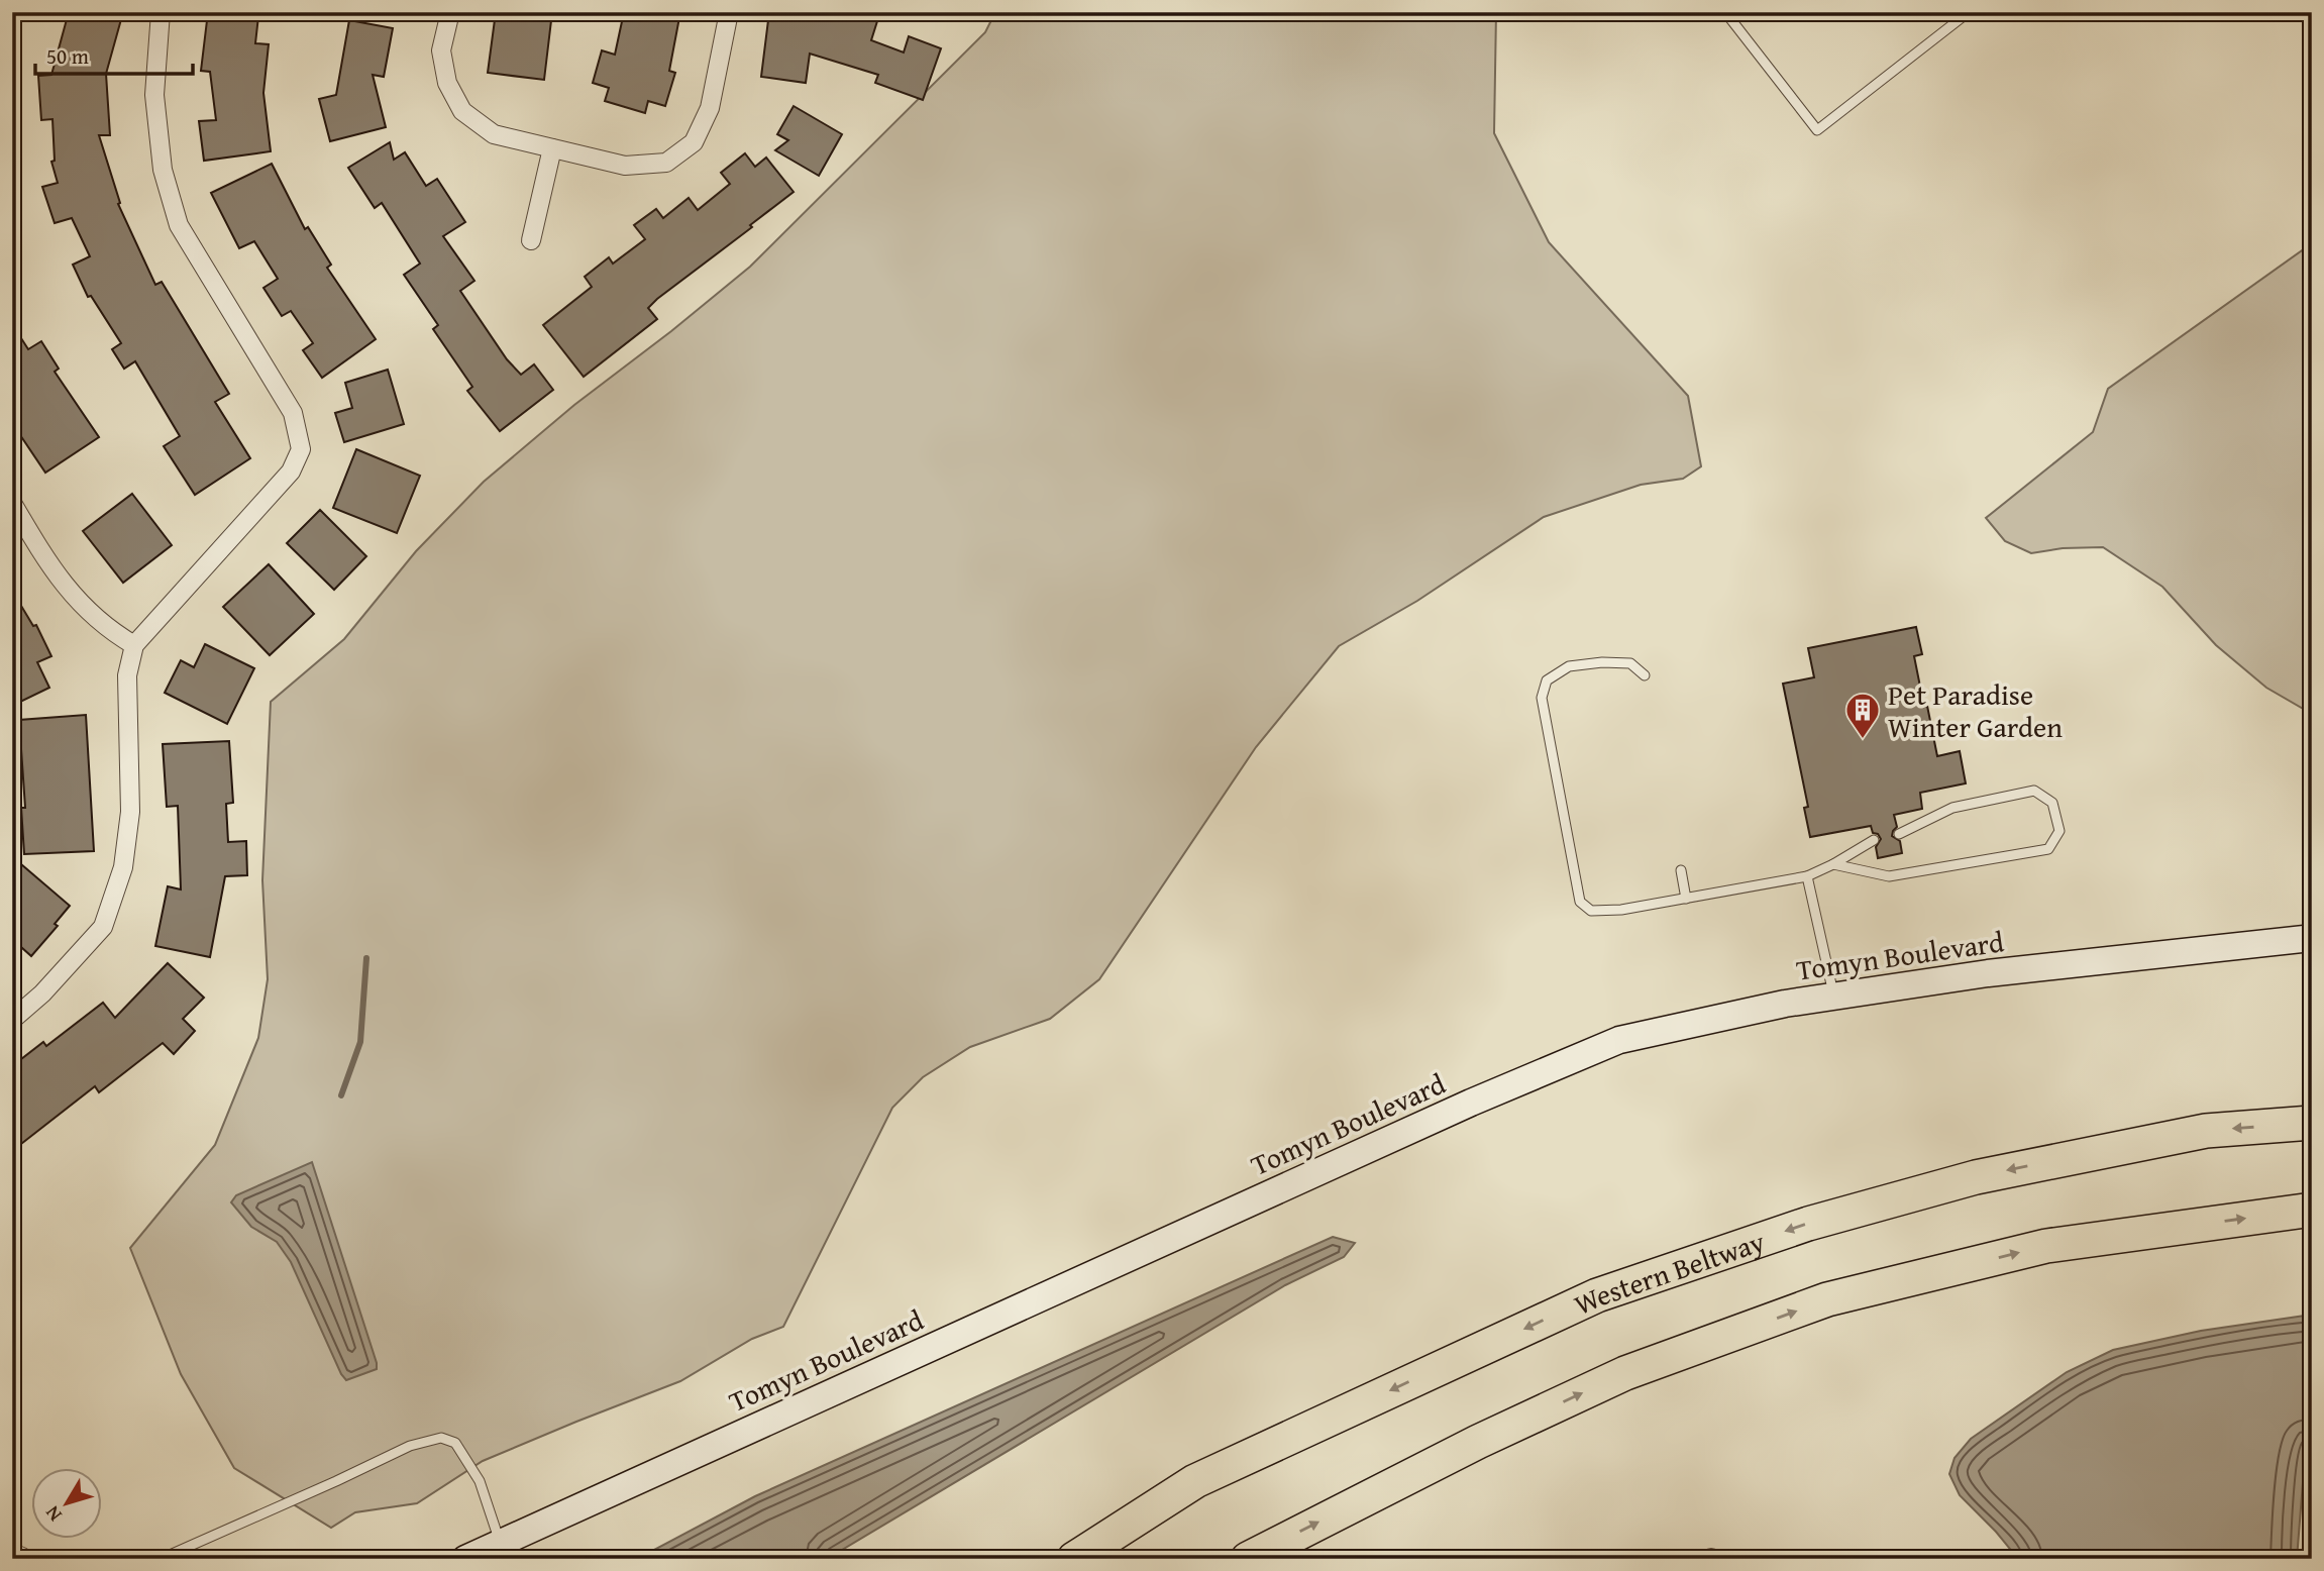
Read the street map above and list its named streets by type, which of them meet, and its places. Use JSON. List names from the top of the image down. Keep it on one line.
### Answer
{"streets":{"highway":["Western Beltway"],"street":["Tomyn Boulevard"]},"places":{"building":["Pet Paradise Winter Garden"]},"scale_bar":"50 m","north":"bottom left"}
